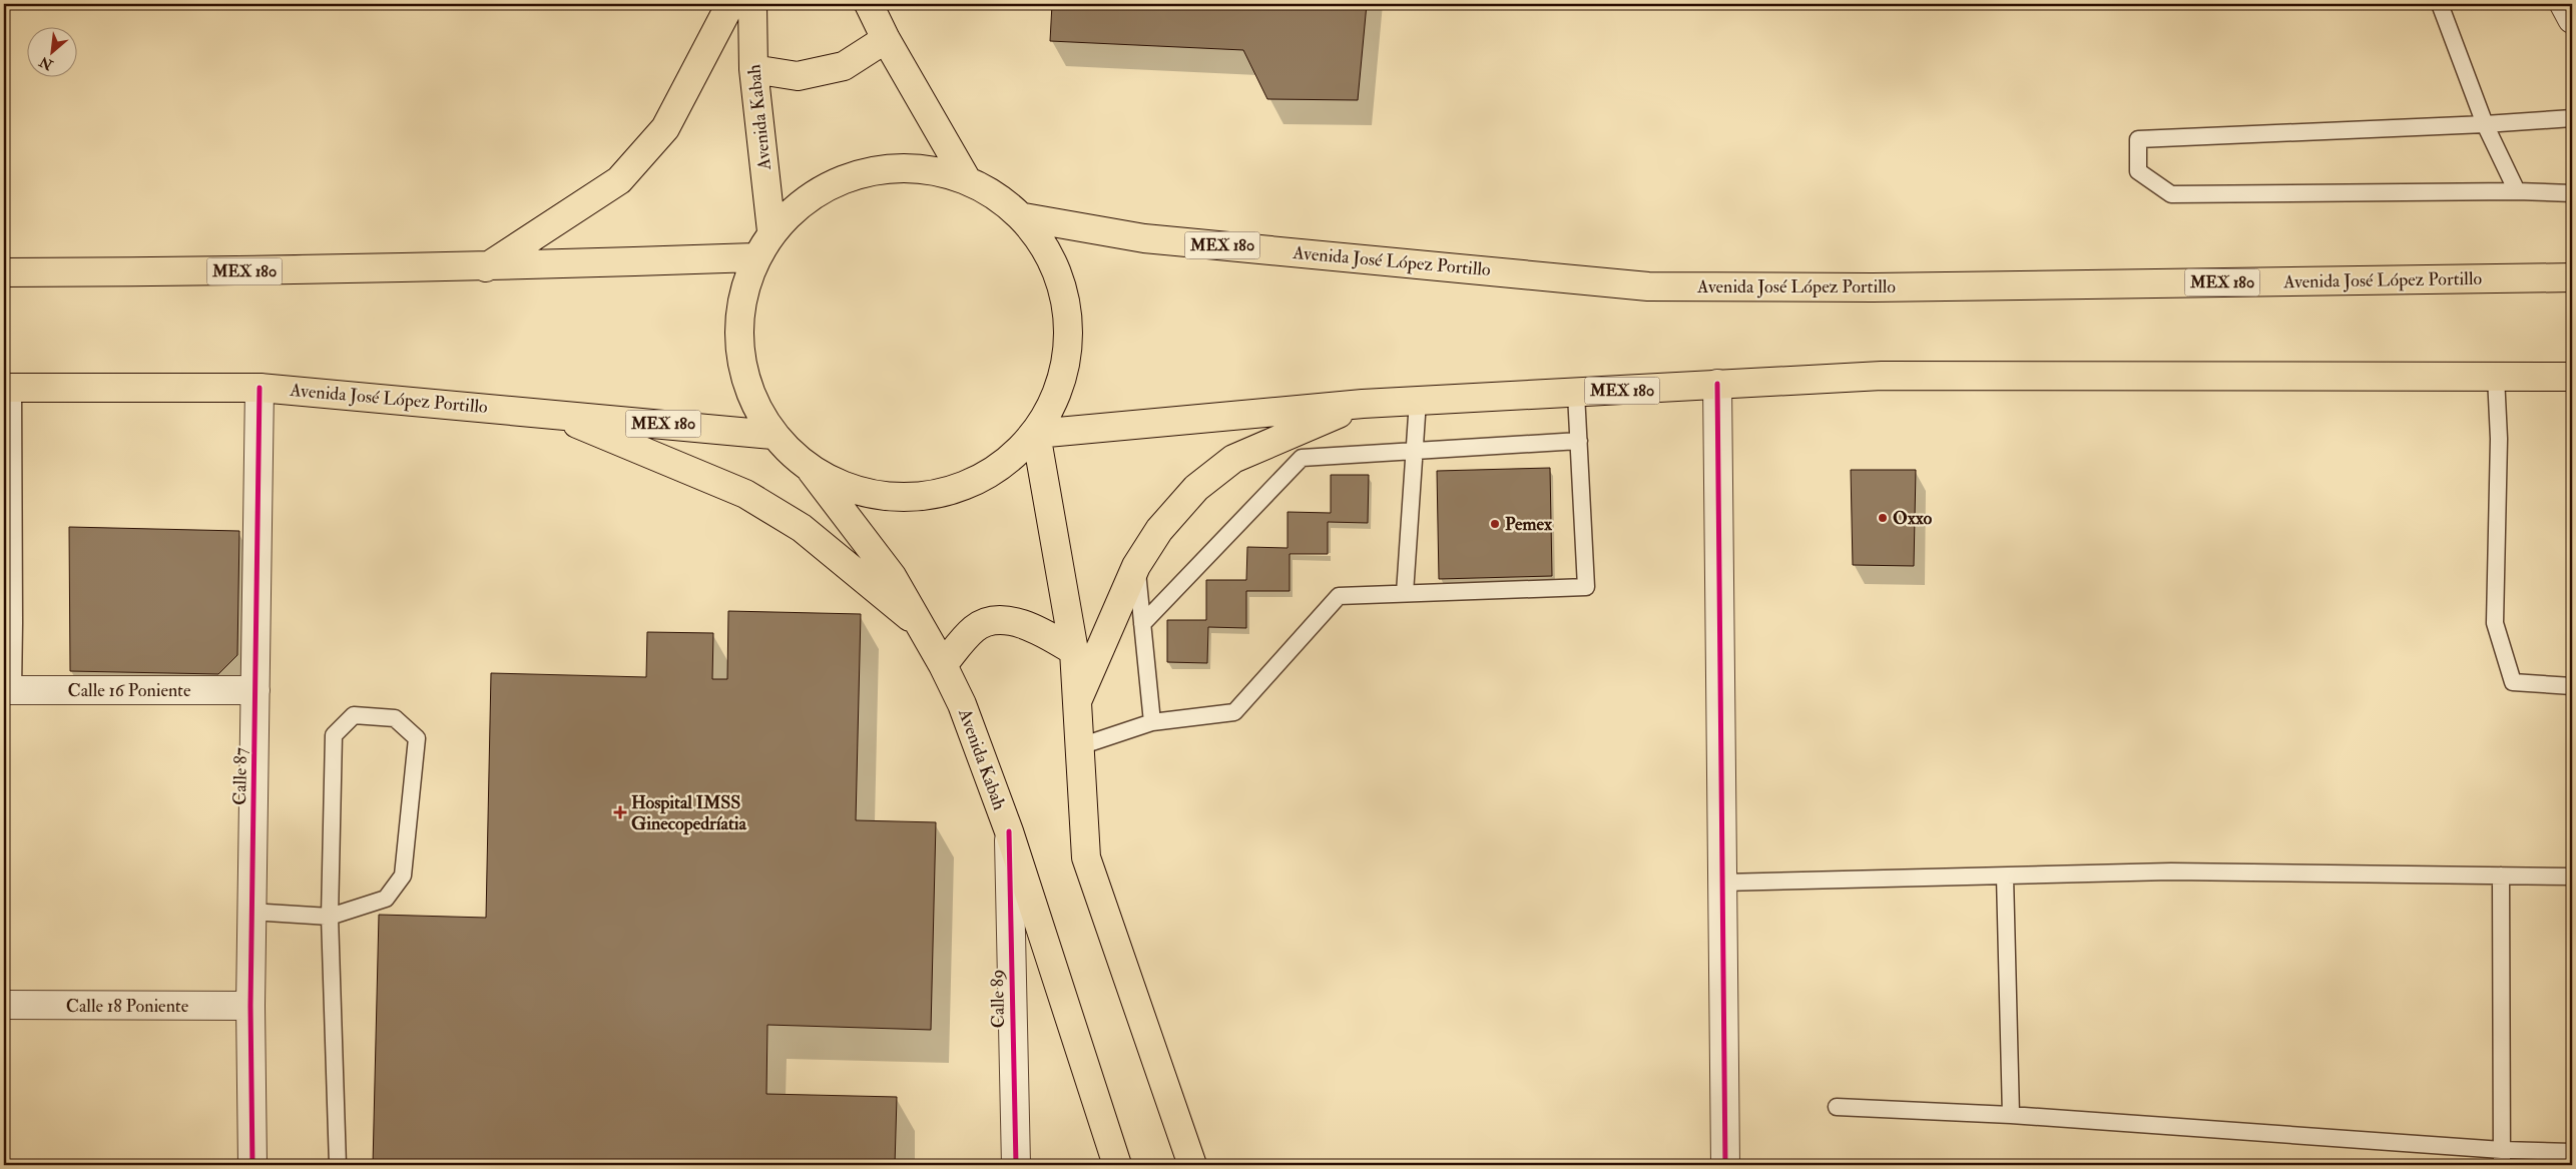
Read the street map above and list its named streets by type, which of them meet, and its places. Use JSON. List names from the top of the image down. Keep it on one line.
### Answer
{"streets":{"main road":["Avenida Kabah","MEX 180","Avenida José López Portillo"],"street":["Calle 16 Poniente","Calle 87","Calle 89","Calle 18 Poniente"]},"crossings":[["Avenida Kabah","Calle 89"],["Avenida José López Portillo","Calle 87"],["Calle 16 Poniente","Calle 87"],["Calle 87","Calle 18 Poniente"]],"places":{"other":["Oxxo","Pemex"],"health":["Hospital IMSS Ginecopedríatia"]},"north":"bottom left"}
